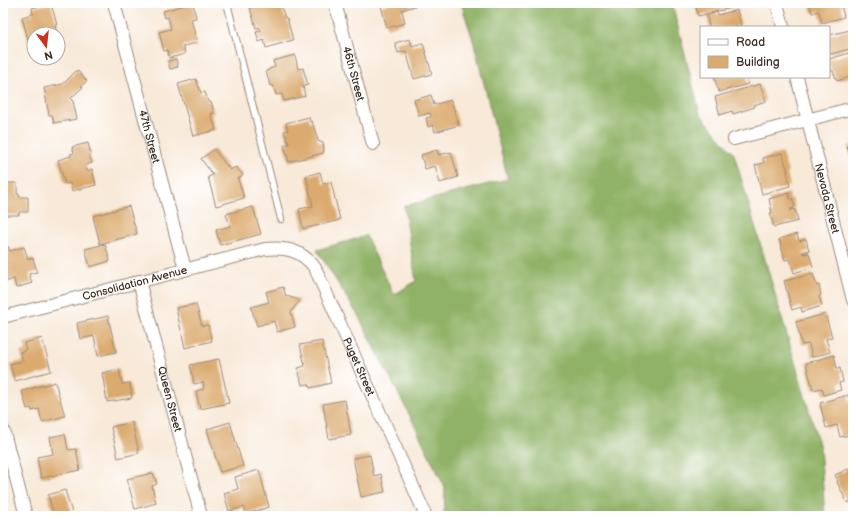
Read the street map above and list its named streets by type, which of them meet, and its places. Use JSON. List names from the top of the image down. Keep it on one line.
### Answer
{"streets":{"street":["46th Street","47th Street","Nevada Street","Consolidation Avenue","Puget Street","Queen Street"]},"crossings":[["47th Street","Consolidation Avenue"],["Consolidation Avenue","Puget Street"],["Consolidation Avenue","Queen Street"]],"legend":["Road","Building"],"north":"bottom"}
